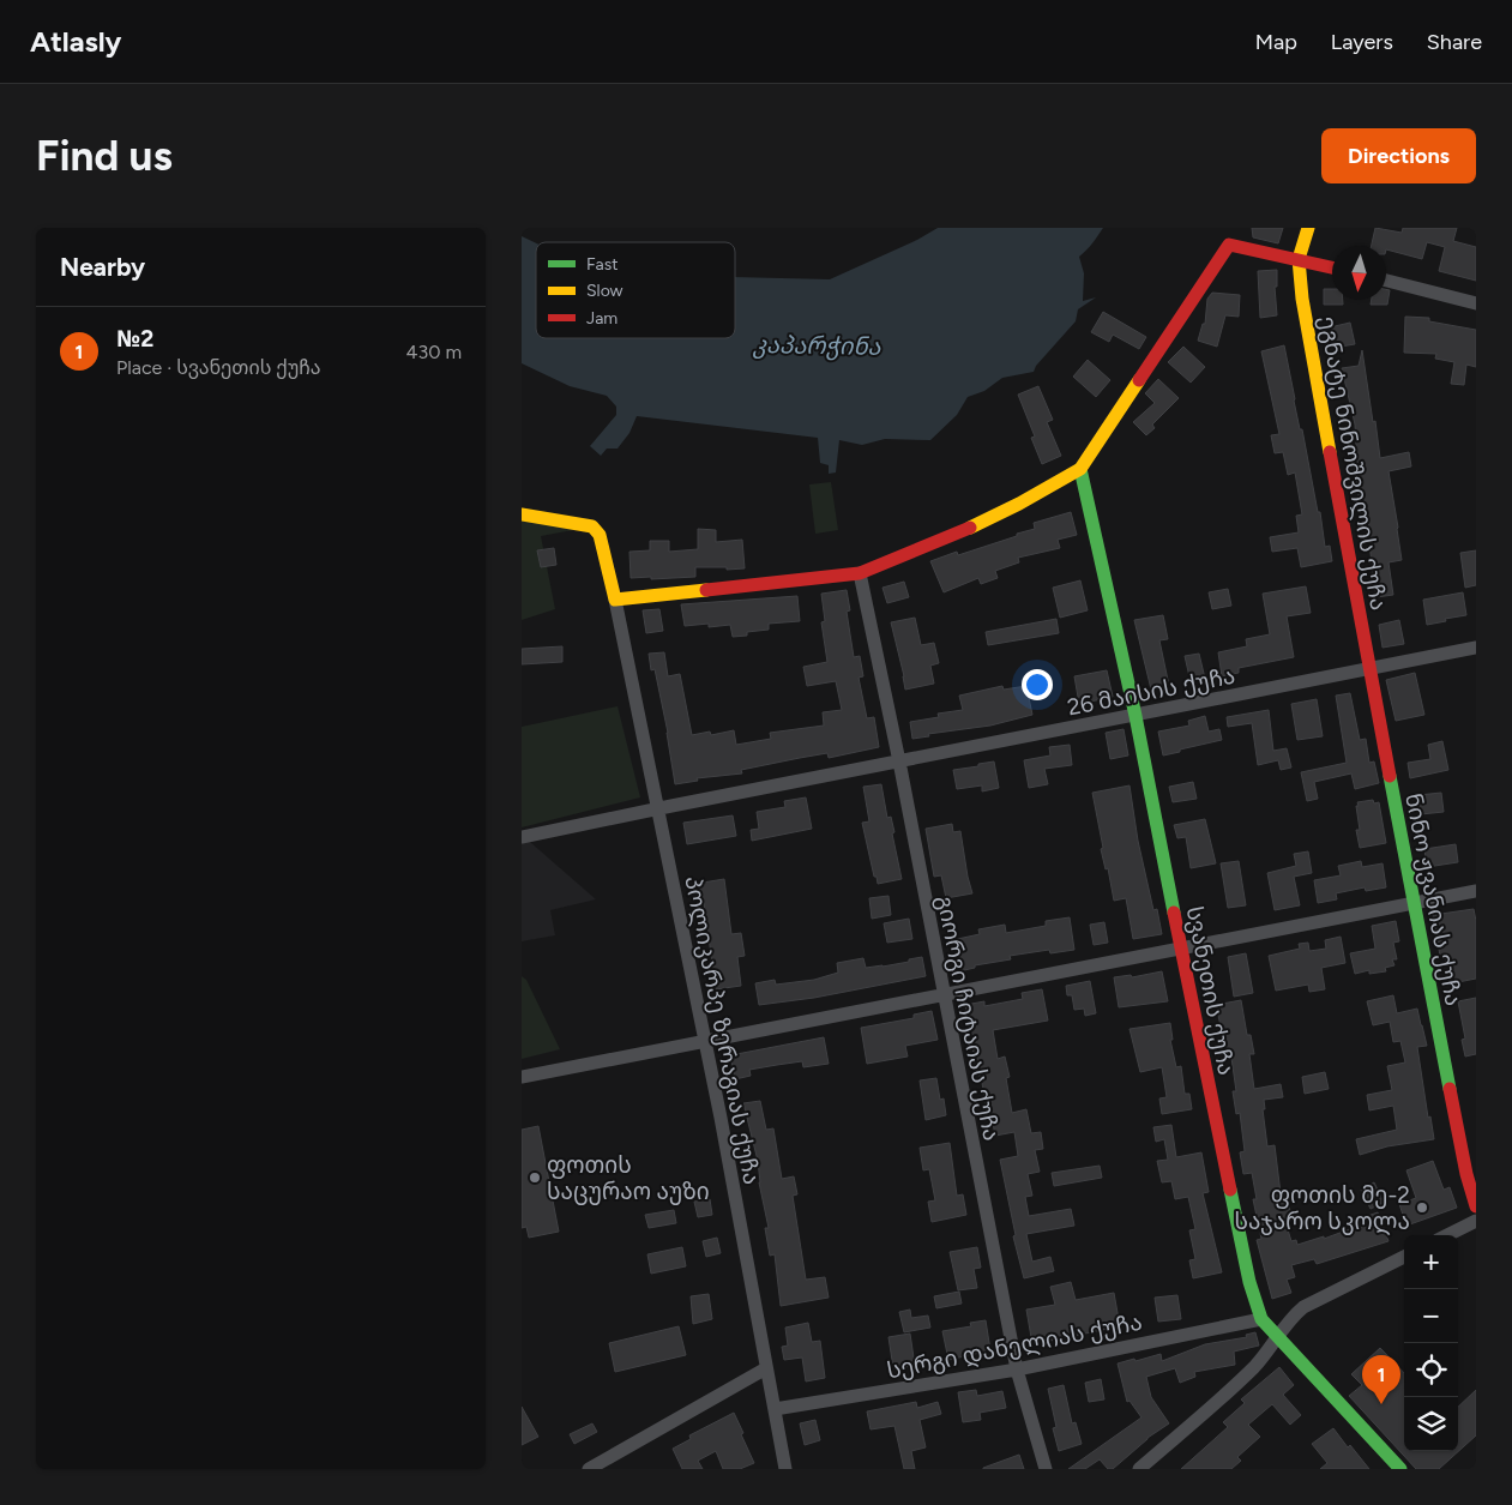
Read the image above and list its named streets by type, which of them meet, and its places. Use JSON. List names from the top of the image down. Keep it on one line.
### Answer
{"streets":{"street":["ეგნატე ნინოშვილის ქუჩა","26 მაისის ქუჩა","ნინო ჟვანიას ქუჩა","სვანეთის ქუჩა","გიორგი ჩიტაიას ქუჩა","პოლიკარპე ზერაგიას ქუჩა","სერგი დანელიას ქუჩა"]},"crossings":[["ეგნატე ნინოშვილის ქუჩა","26 მაისის ქუჩა"],["ეგნატე ნინოშვილის ქუჩა","ნინო ჟვანიას ქუჩა"],["26 მაისის ქუჩა","ნინო ჟვანიას ქუჩა"],["26 მაისის ქუჩა","სვანეთის ქუჩა"],["26 მაისის ქუჩა","გიორგი ჩიტაიას ქუჩა"],["26 მაისის ქუჩა","პოლიკარპე ზერაგიას ქუჩა"],["სვანეთის ქუჩა","სერგი დანელიას ქუჩა"],["გიორგი ჩიტაიას ქუჩა","სერგი დანელიას ქუჩა"],["პოლიკარპე ზერაგიას ქუჩა","სერგი დანელიას ქუჩა"]],"water":["კაპარჭინა"],"places":["ფოთის საცურაო აუზი","ფოთის მე-2 საჯარო სკოლა"],"legend":["Fast","Slow","Jam"],"north":"bottom","page":{"header":"Atlasly","nav":["Map","Layers","Share"],"buttons":"Directions","title":"Find us","heading":"Nearby","list":[{"mark":"1","name":"№2","note":"Place · სვანეთის ქუჩა","value":"430 m"}],"map_buttons":["+","−"],"pins":"1"}}
